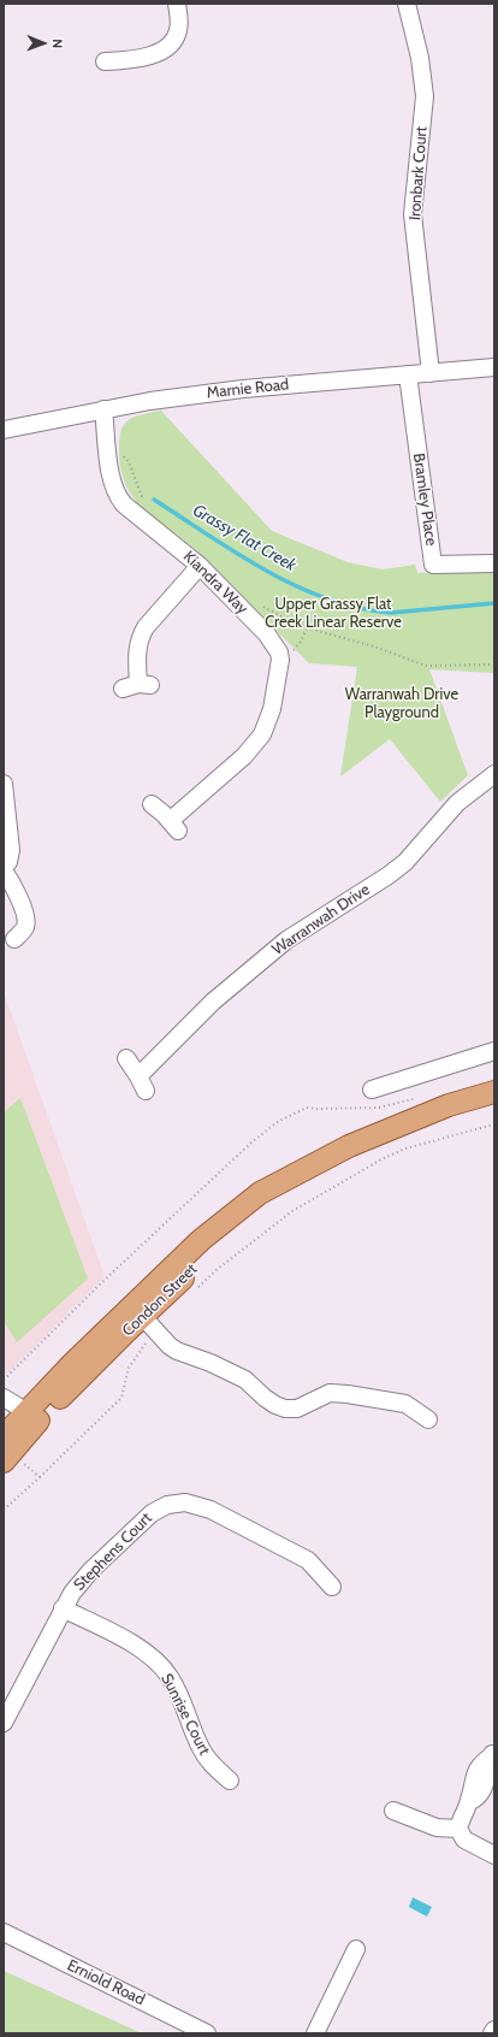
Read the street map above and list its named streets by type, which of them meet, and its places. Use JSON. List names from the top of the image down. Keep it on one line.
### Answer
{"streets":{"main road":["Condon Street"],"street":["Ironbark Court","Marnie Road","Bramley Place","Kiandra Way","Warranwah Drive","Stephens Court","Sunrise Court","Erniold Road"]},"crossings":[["Ironbark Court","Marnie Road"],["Marnie Road","Bramley Place"],["Marnie Road","Kiandra Way"],["Stephens Court","Sunrise Court"]],"water":["Grassy Flat Creek"],"parks":["Upper Grassy Flat Creek Linear Reserve","Warranwah Drive Playground"],"north":"right"}
